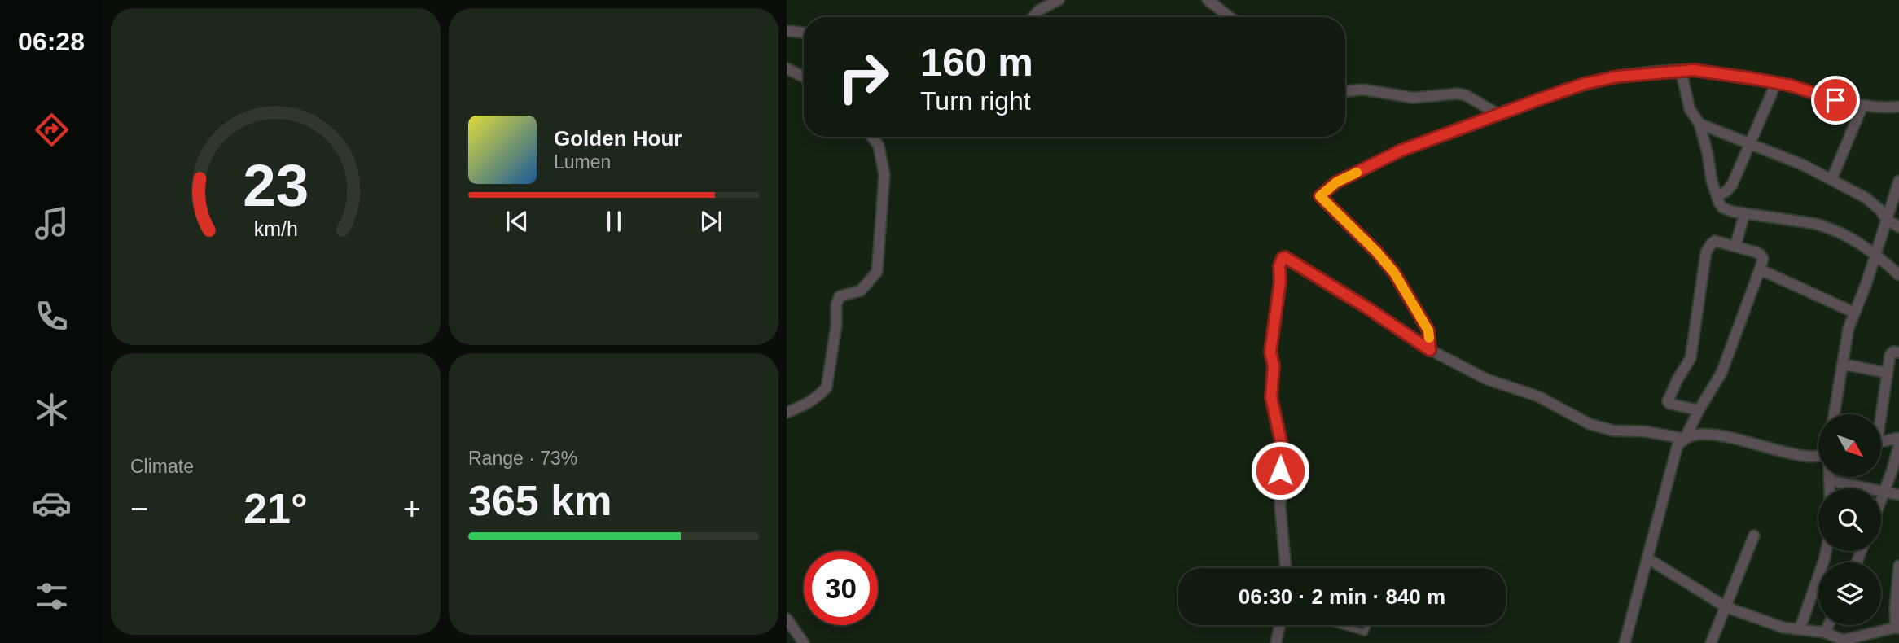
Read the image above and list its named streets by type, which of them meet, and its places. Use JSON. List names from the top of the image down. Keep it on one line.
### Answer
{"north":"bottom right","page":{"tabs":"06:28","turn":["160 m","Turn right"],"song":["Golden Hour","Lumen"],"tile":["Climate",["Range · 73%","365 km"]],"heat":["−","21°","+"],"limit":"30","trip":"06:30 · 2 min · 840 m","gauge":["23","km/h"]}}
